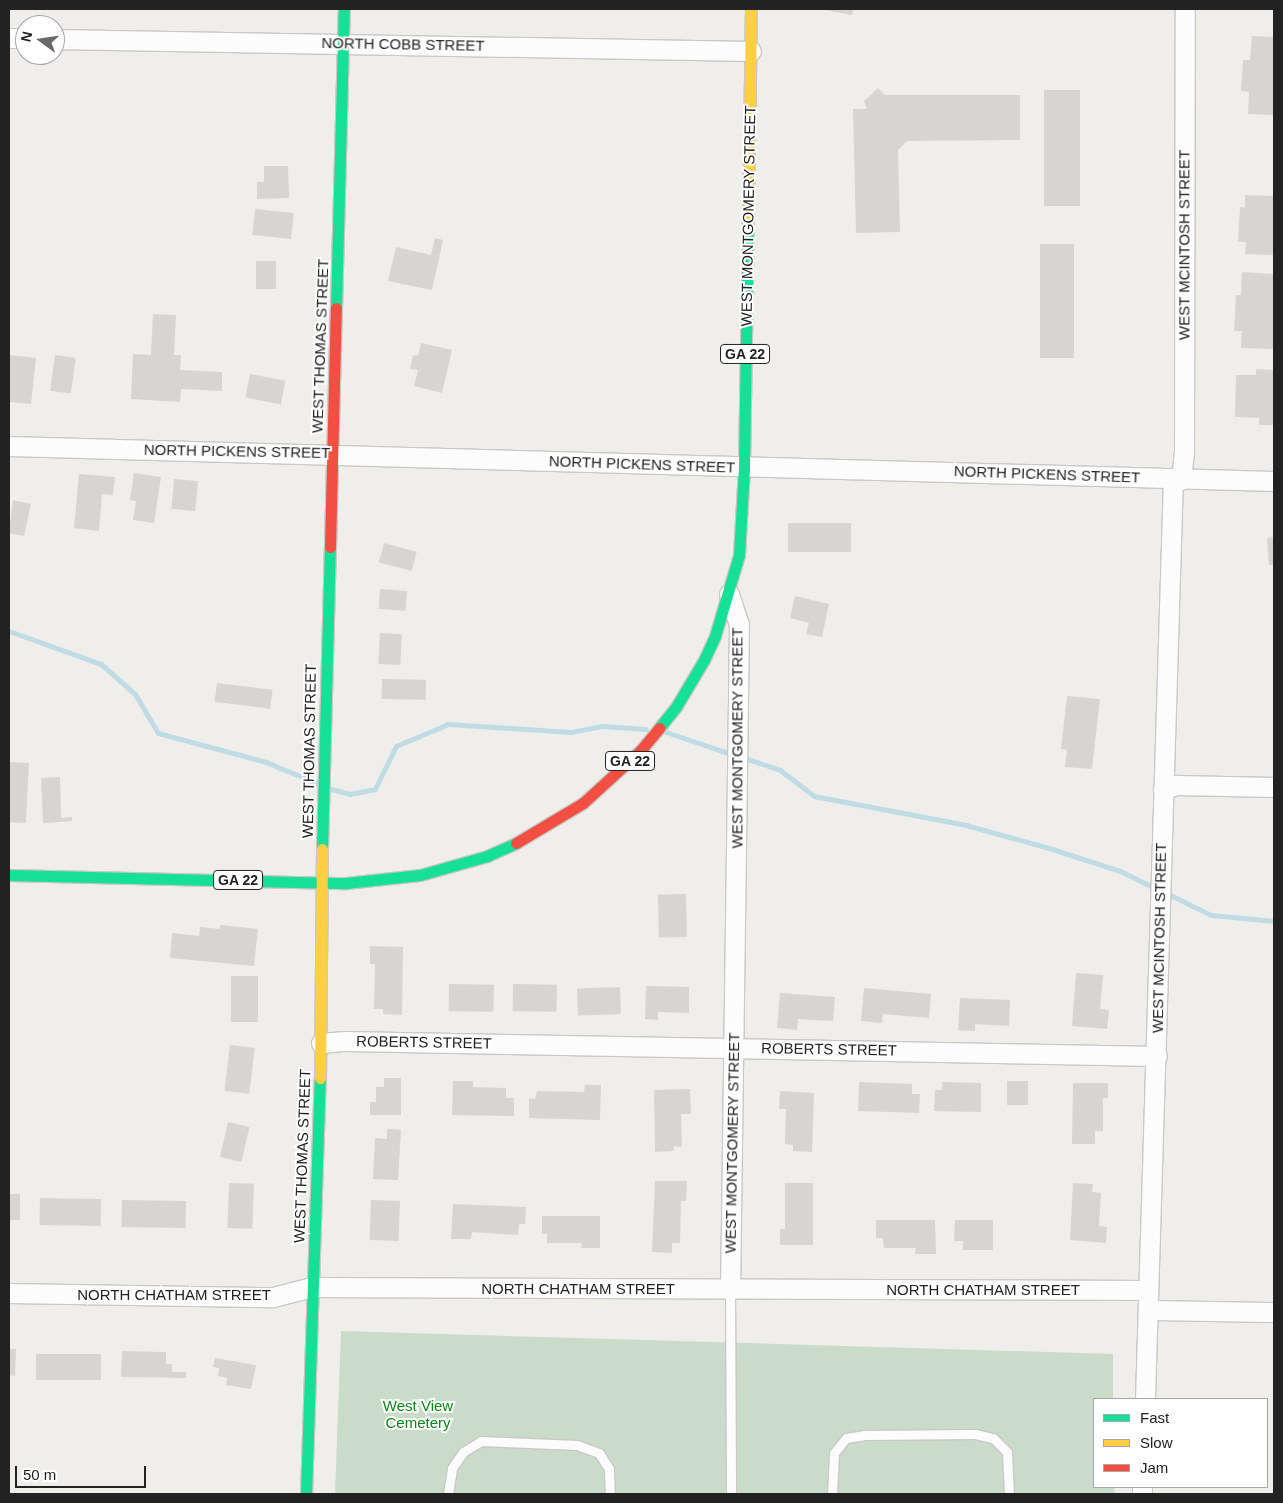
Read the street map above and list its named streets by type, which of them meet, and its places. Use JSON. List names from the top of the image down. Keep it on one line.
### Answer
{"streets":{"street":["NORTH COBB STREET","WEST MONTGOMERY STREET","WEST MCINTOSH STREET","WEST THOMAS STREET","GA 22","NORTH PICKENS STREET","ROBERTS STREET","NORTH CHATHAM STREET"]},"crossings":[["NORTH COBB STREET","WEST MONTGOMERY STREET"],["NORTH COBB STREET","WEST THOMAS STREET"],["WEST MONTGOMERY STREET","GA 22"],["WEST MONTGOMERY STREET","NORTH PICKENS STREET"],["WEST MONTGOMERY STREET","ROBERTS STREET"],["WEST MONTGOMERY STREET","NORTH CHATHAM STREET"],["WEST MCINTOSH STREET","NORTH PICKENS STREET"],["WEST MCINTOSH STREET","ROBERTS STREET"],["WEST MCINTOSH STREET","NORTH CHATHAM STREET"],["WEST THOMAS STREET","GA 22"],["WEST THOMAS STREET","NORTH PICKENS STREET"],["WEST THOMAS STREET","ROBERTS STREET"],["WEST THOMAS STREET","NORTH CHATHAM STREET"]],"parks":["West View Cemetery"],"legend":["Fast","Slow","Jam"],"scale_bar":"50 m","north":"left"}
